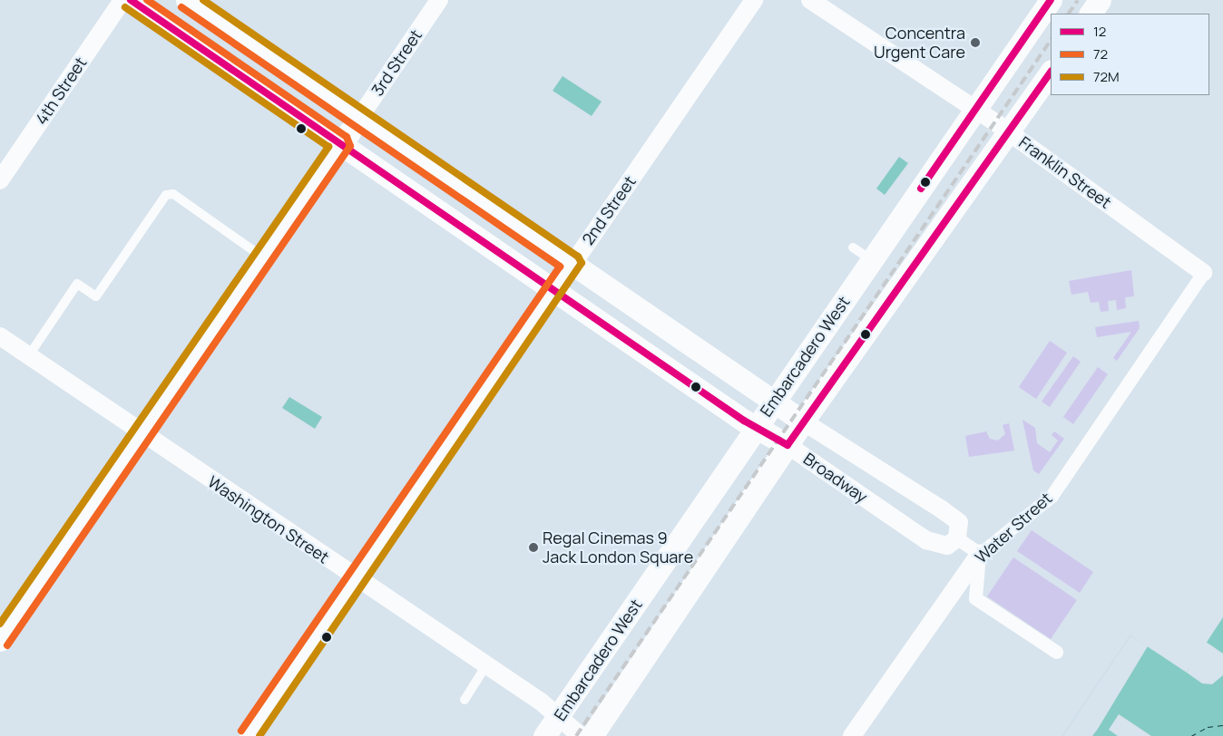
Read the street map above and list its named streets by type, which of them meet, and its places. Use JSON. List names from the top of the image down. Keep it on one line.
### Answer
{"streets":{"street":["3rd Street","4th Street","Franklin Street","2nd Street","Embarcadero West","Broadway","Washington Street","Water Street"]},"crossings":[["3rd Street","Broadway"],["3rd Street","Washington Street"],["Franklin Street","Embarcadero West"],["Franklin Street","Water Street"],["2nd Street","Broadway"],["2nd Street","Washington Street"],["Embarcadero West","Broadway"],["Embarcadero West","Washington Street"]],"places":["Concentra Urgent Care","Regal Cinemas 9 Jack London Square"],"lines":["transit line 12","transit line 72","transit line 72M"],"legend":["12","72","72M"]}
